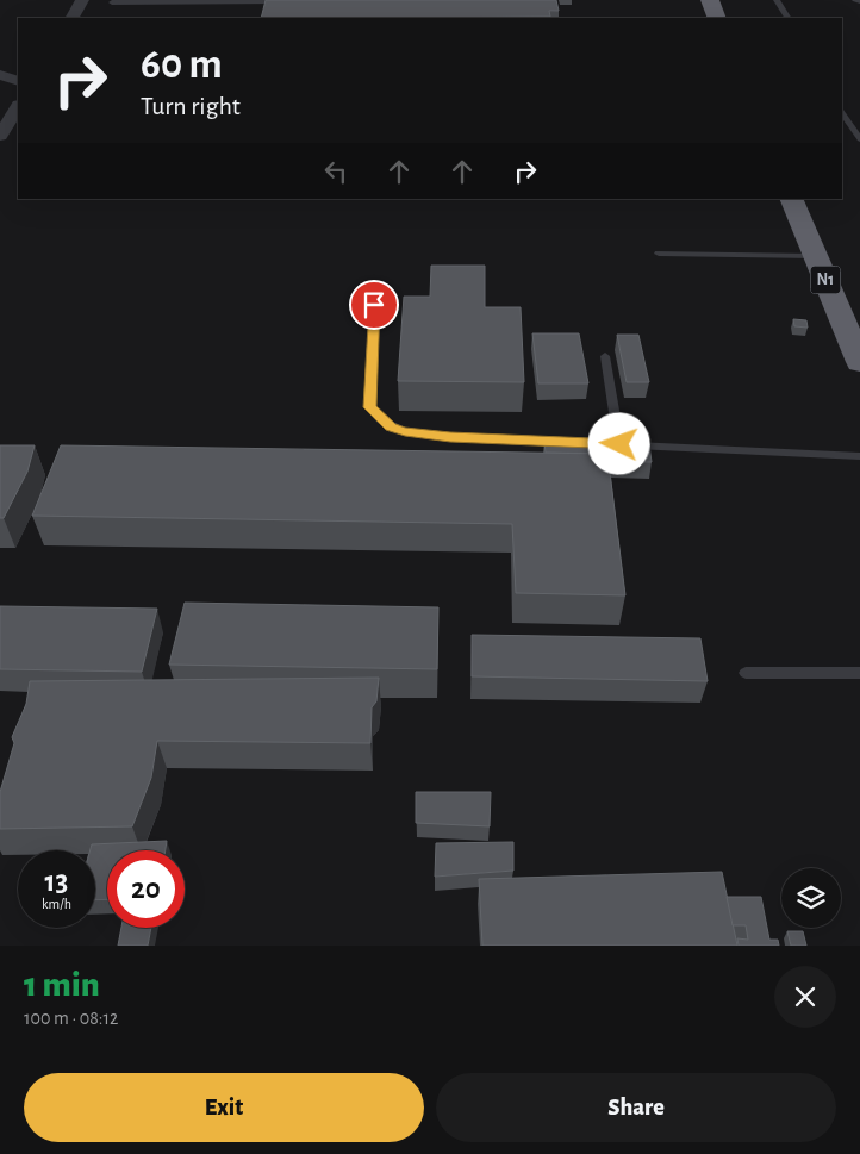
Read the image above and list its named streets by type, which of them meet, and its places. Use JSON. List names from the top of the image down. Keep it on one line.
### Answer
{"streets":{"highway":["N1"]},"page":{"turn":["60 m","Turn right"],"speed":"13 km/h","limit":"20","heading":["1 min","100 m · 08:12"],"buttons":["Exit","Share"]}}
